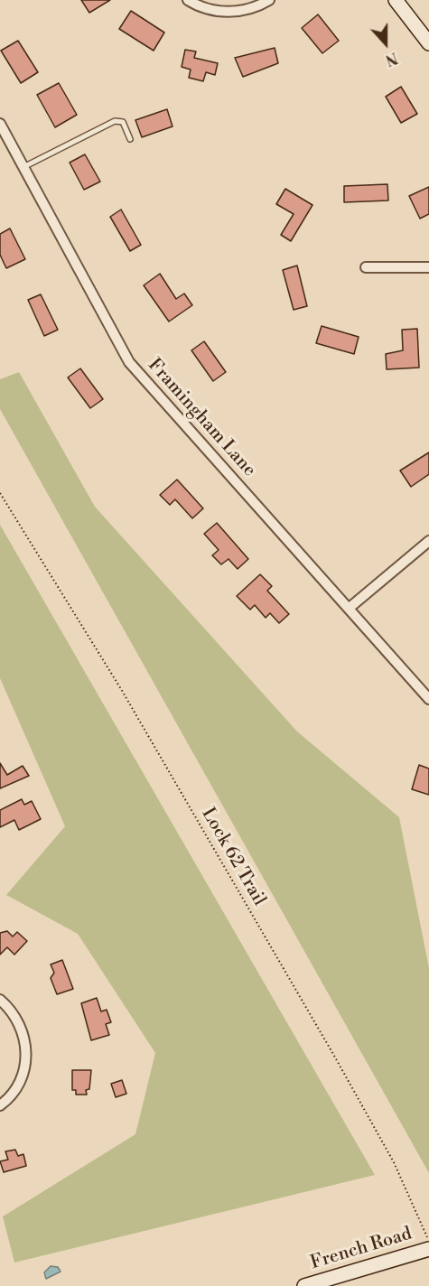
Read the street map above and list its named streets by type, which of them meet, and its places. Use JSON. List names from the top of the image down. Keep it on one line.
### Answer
{"streets":{"street":["Framingham Lane","French Road"],"path":["Lock 62 Trail"]},"north":"bottom"}
